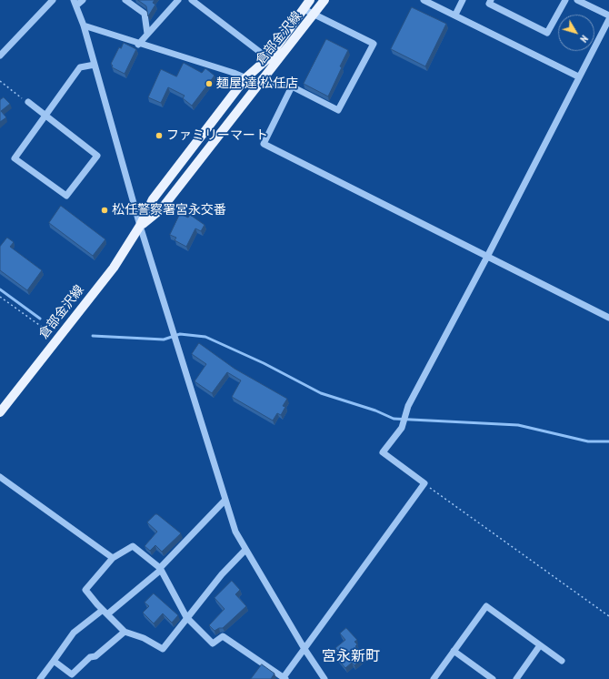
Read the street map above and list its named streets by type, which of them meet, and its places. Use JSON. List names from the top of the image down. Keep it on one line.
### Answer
{"streets":{"main road":["倉部金沢線"]},"districts":["宮永新町"],"places":["麺屋 達 松任店","ファミリーマート","松任警察署宮永交番"],"north":"bottom right"}
